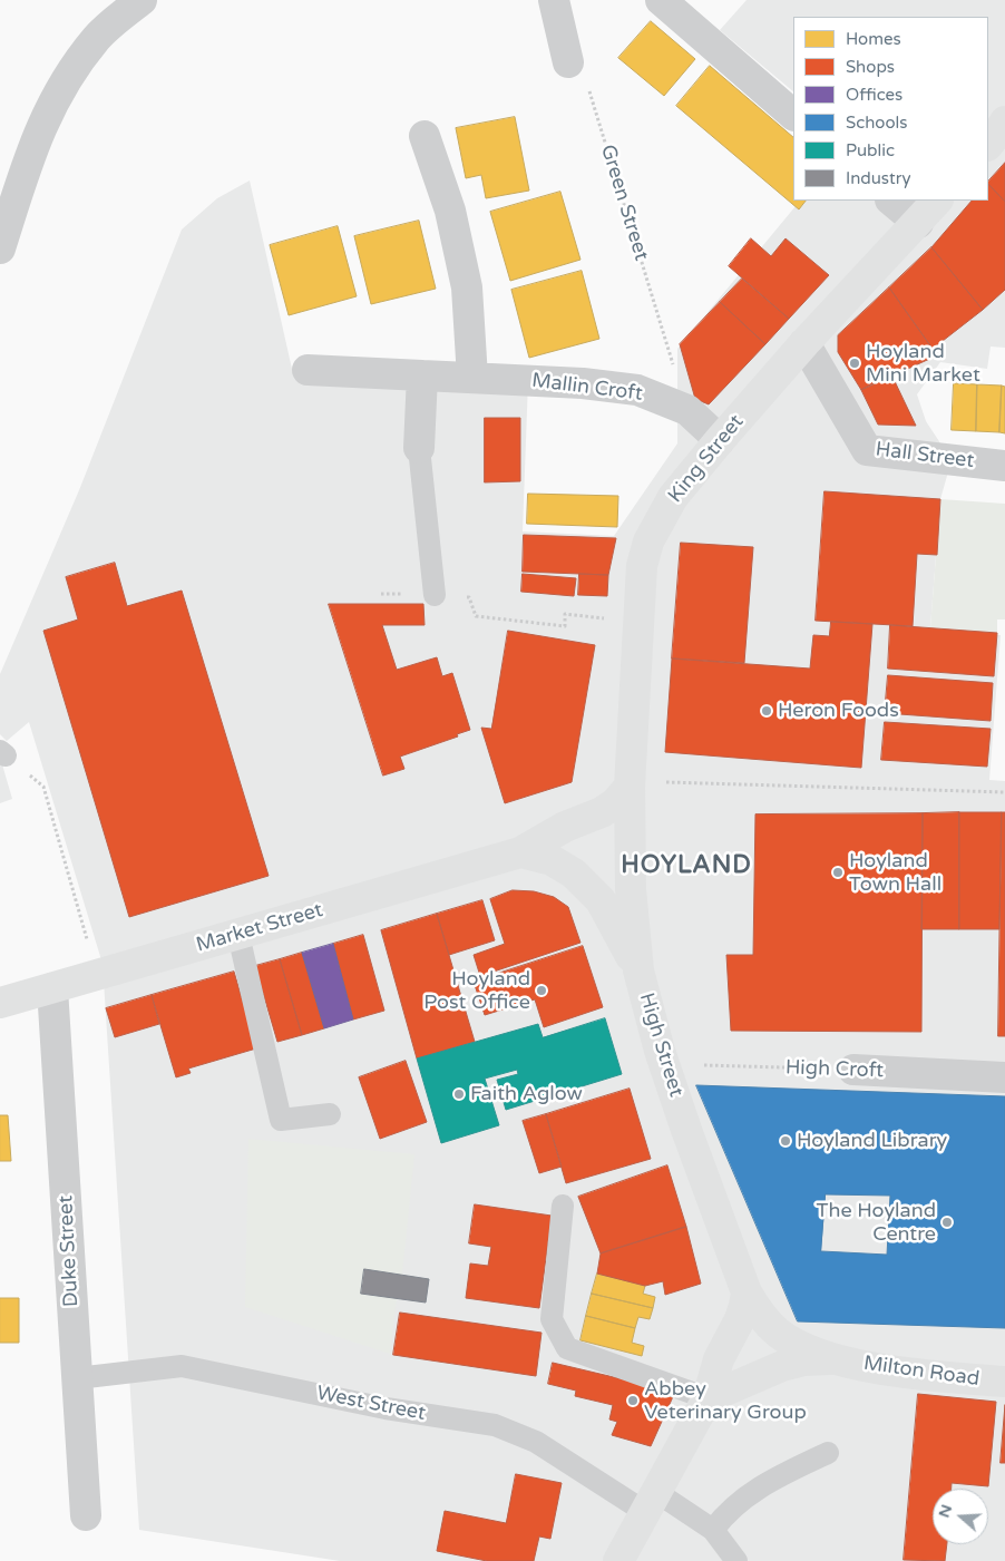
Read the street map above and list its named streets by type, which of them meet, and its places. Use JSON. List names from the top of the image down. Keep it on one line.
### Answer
{"streets":{"main road":["King Street","Market Street","High Street","Milton Road"],"street":["Mallin Croft","Hall Street","High Croft","Duke Street"],"lane":["West Street"],"path":["Green Street"]},"crossings":[["Green Street","Mallin Croft"],["Mallin Croft","King Street"],["Hall Street","King Street"],["King Street","Market Street"],["King Street","High Street"],["Market Street","High Street"],["Market Street","Duke Street"],["High Street","High Croft"],["High Street","Milton Road"],["Duke Street","West Street"]],"districts":["HOYLAND"],"places":["Hoyland Mini Market","Heron Foods","Hoyland Town Hall","Hoyland Post Office","Faith Aglow","Hoyland Library","The Hoyland Centre","Abbey Veterinary Group"],"legend":["Homes","Shops","Offices","Schools","Public","Industry"],"north":"left"}
